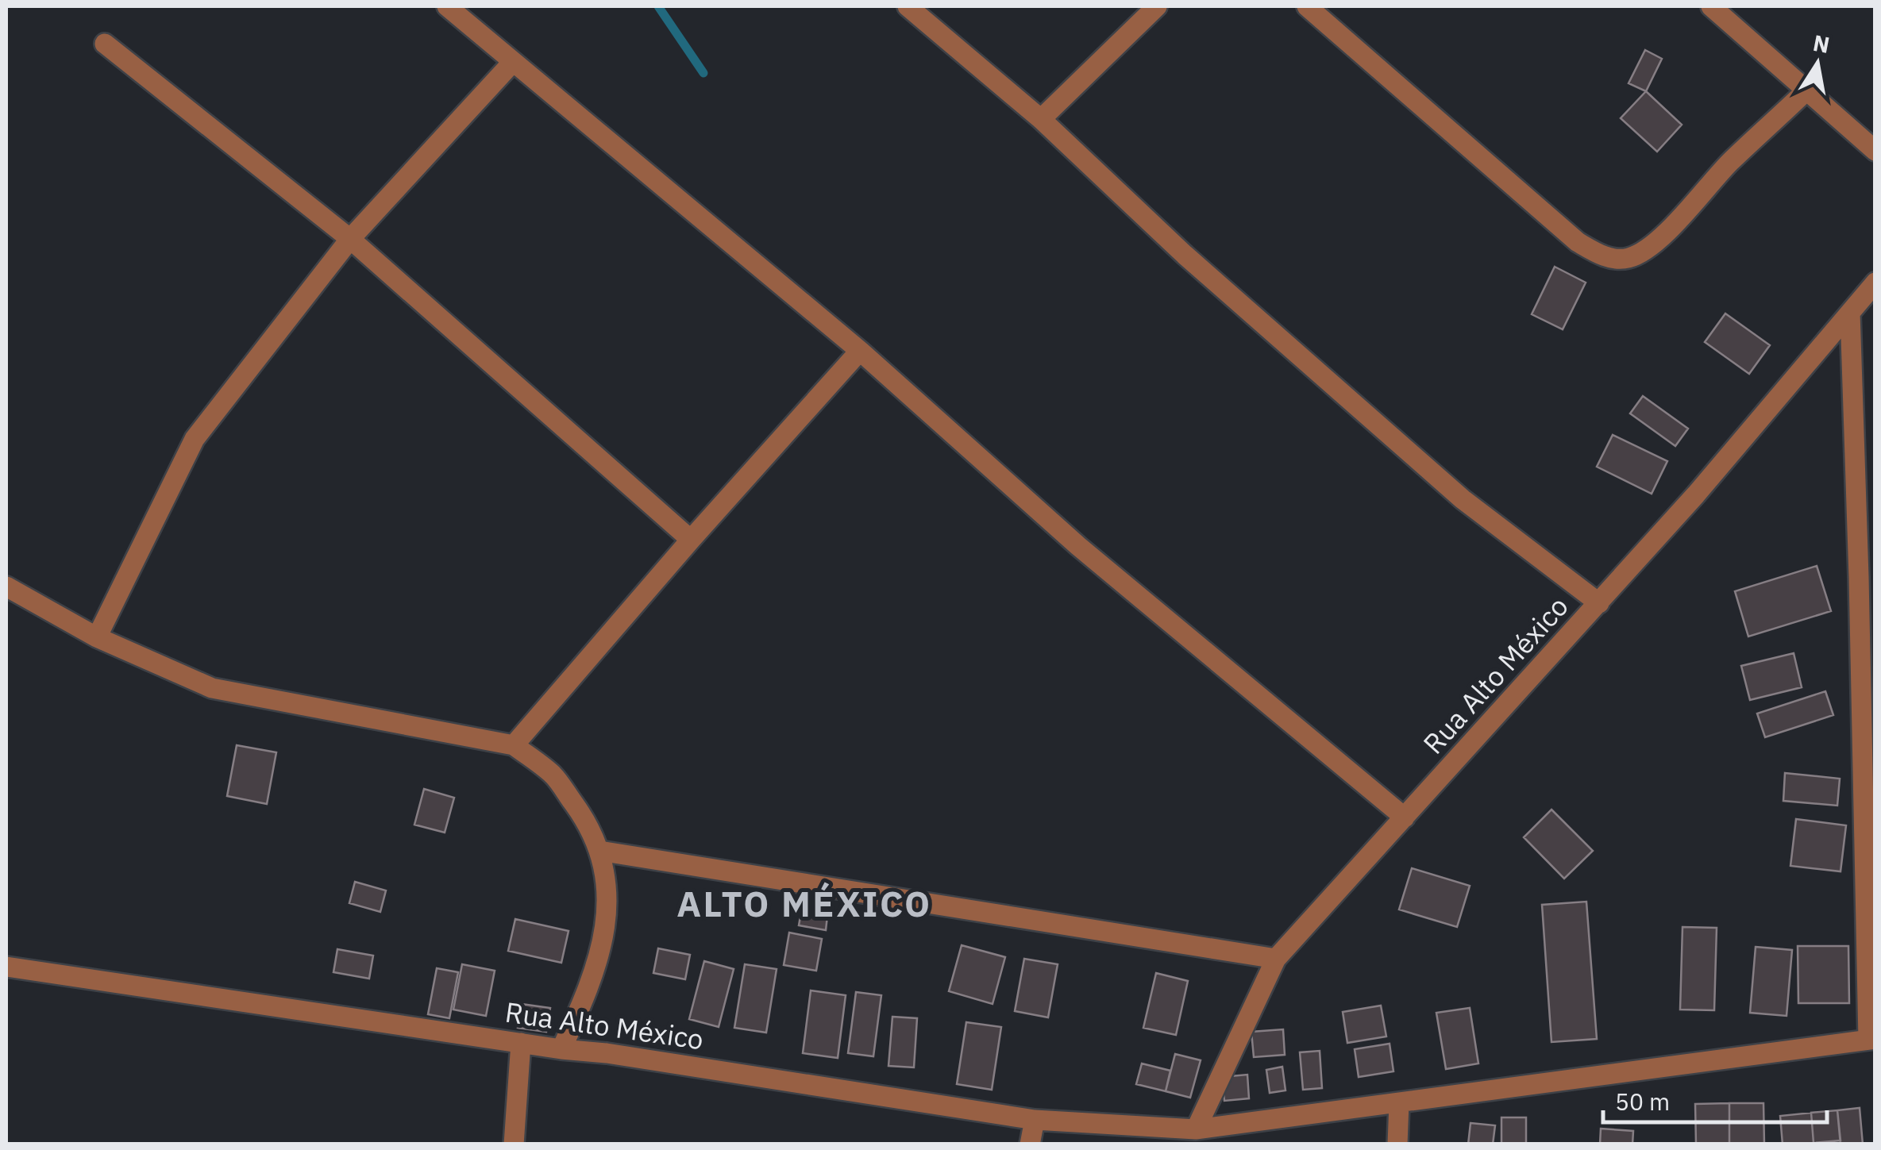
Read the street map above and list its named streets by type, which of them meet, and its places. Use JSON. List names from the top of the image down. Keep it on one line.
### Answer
{"streets":{"street":["Rua Alto México"]},"districts":["ALTO MÉXICO"],"scale_bar":"50 m","north":"top"}
